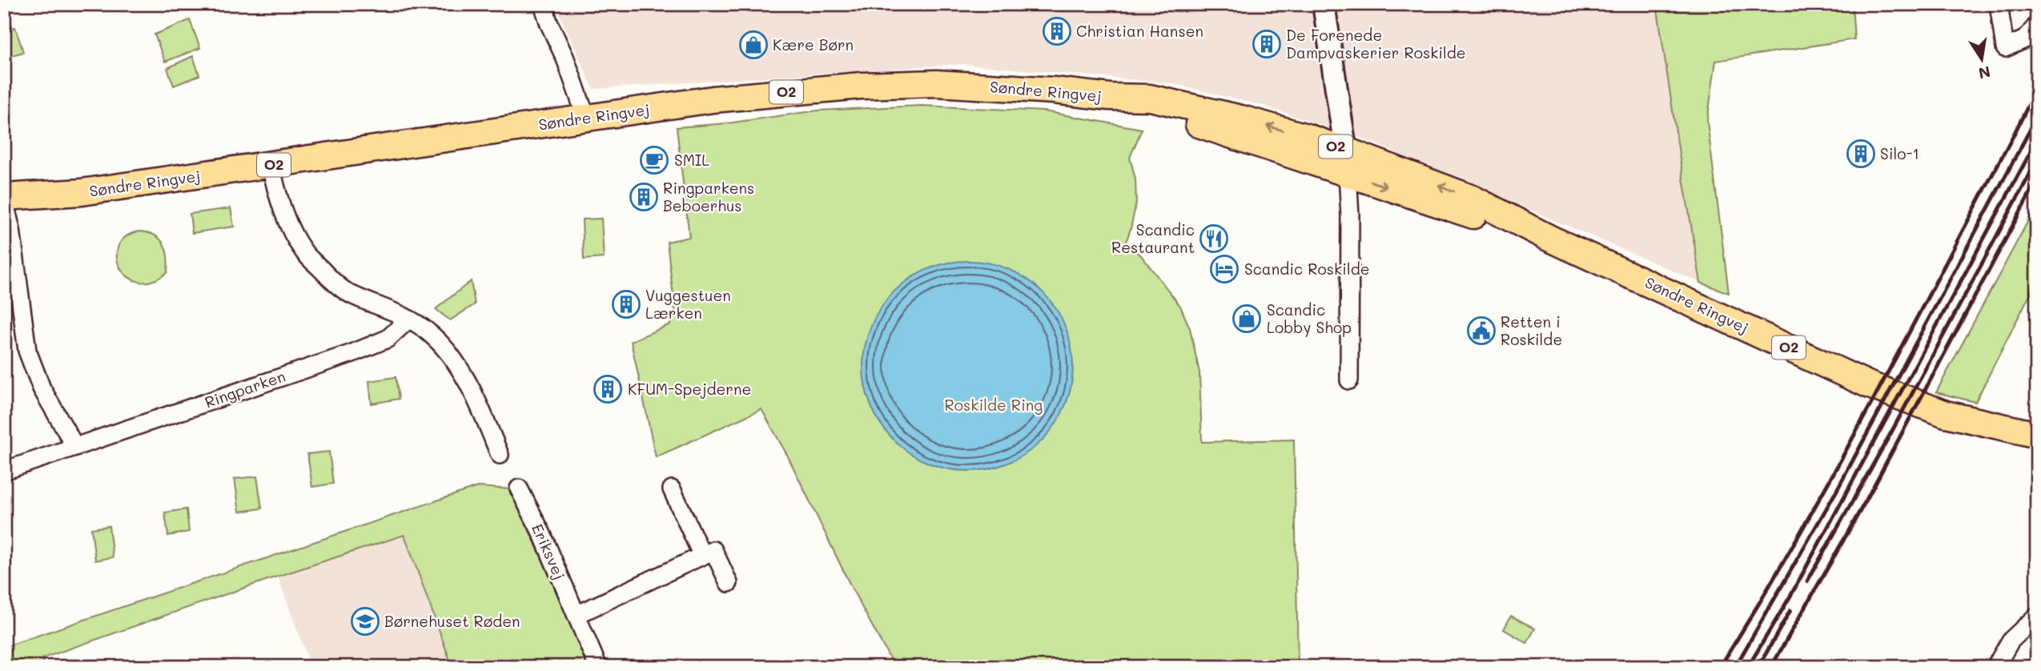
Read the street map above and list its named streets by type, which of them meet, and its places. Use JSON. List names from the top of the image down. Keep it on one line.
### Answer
{"streets":{"main road":["Søndre Ringvej","O2"],"street":["Ringparken","Eriksvej"]},"parks":["Roskilde Ring"],"places":{"building":["Christian Hansen","De Forenede Dampvaskerier Roskilde","Silo-1","Ringparkens Beboerhus","Vuggestuen Lærken","KFUM-Spejderne"],"shop":["Kære Børn","Scandic Lobby Shop"],"cafe":["SMIL"],"restaurant":["Scandic Restaurant"],"hotel":["Scandic Roskilde"],"public building":["Retten i Roskilde"],"school or university":["Børnehuset Røden"]},"north":"bottom"}
